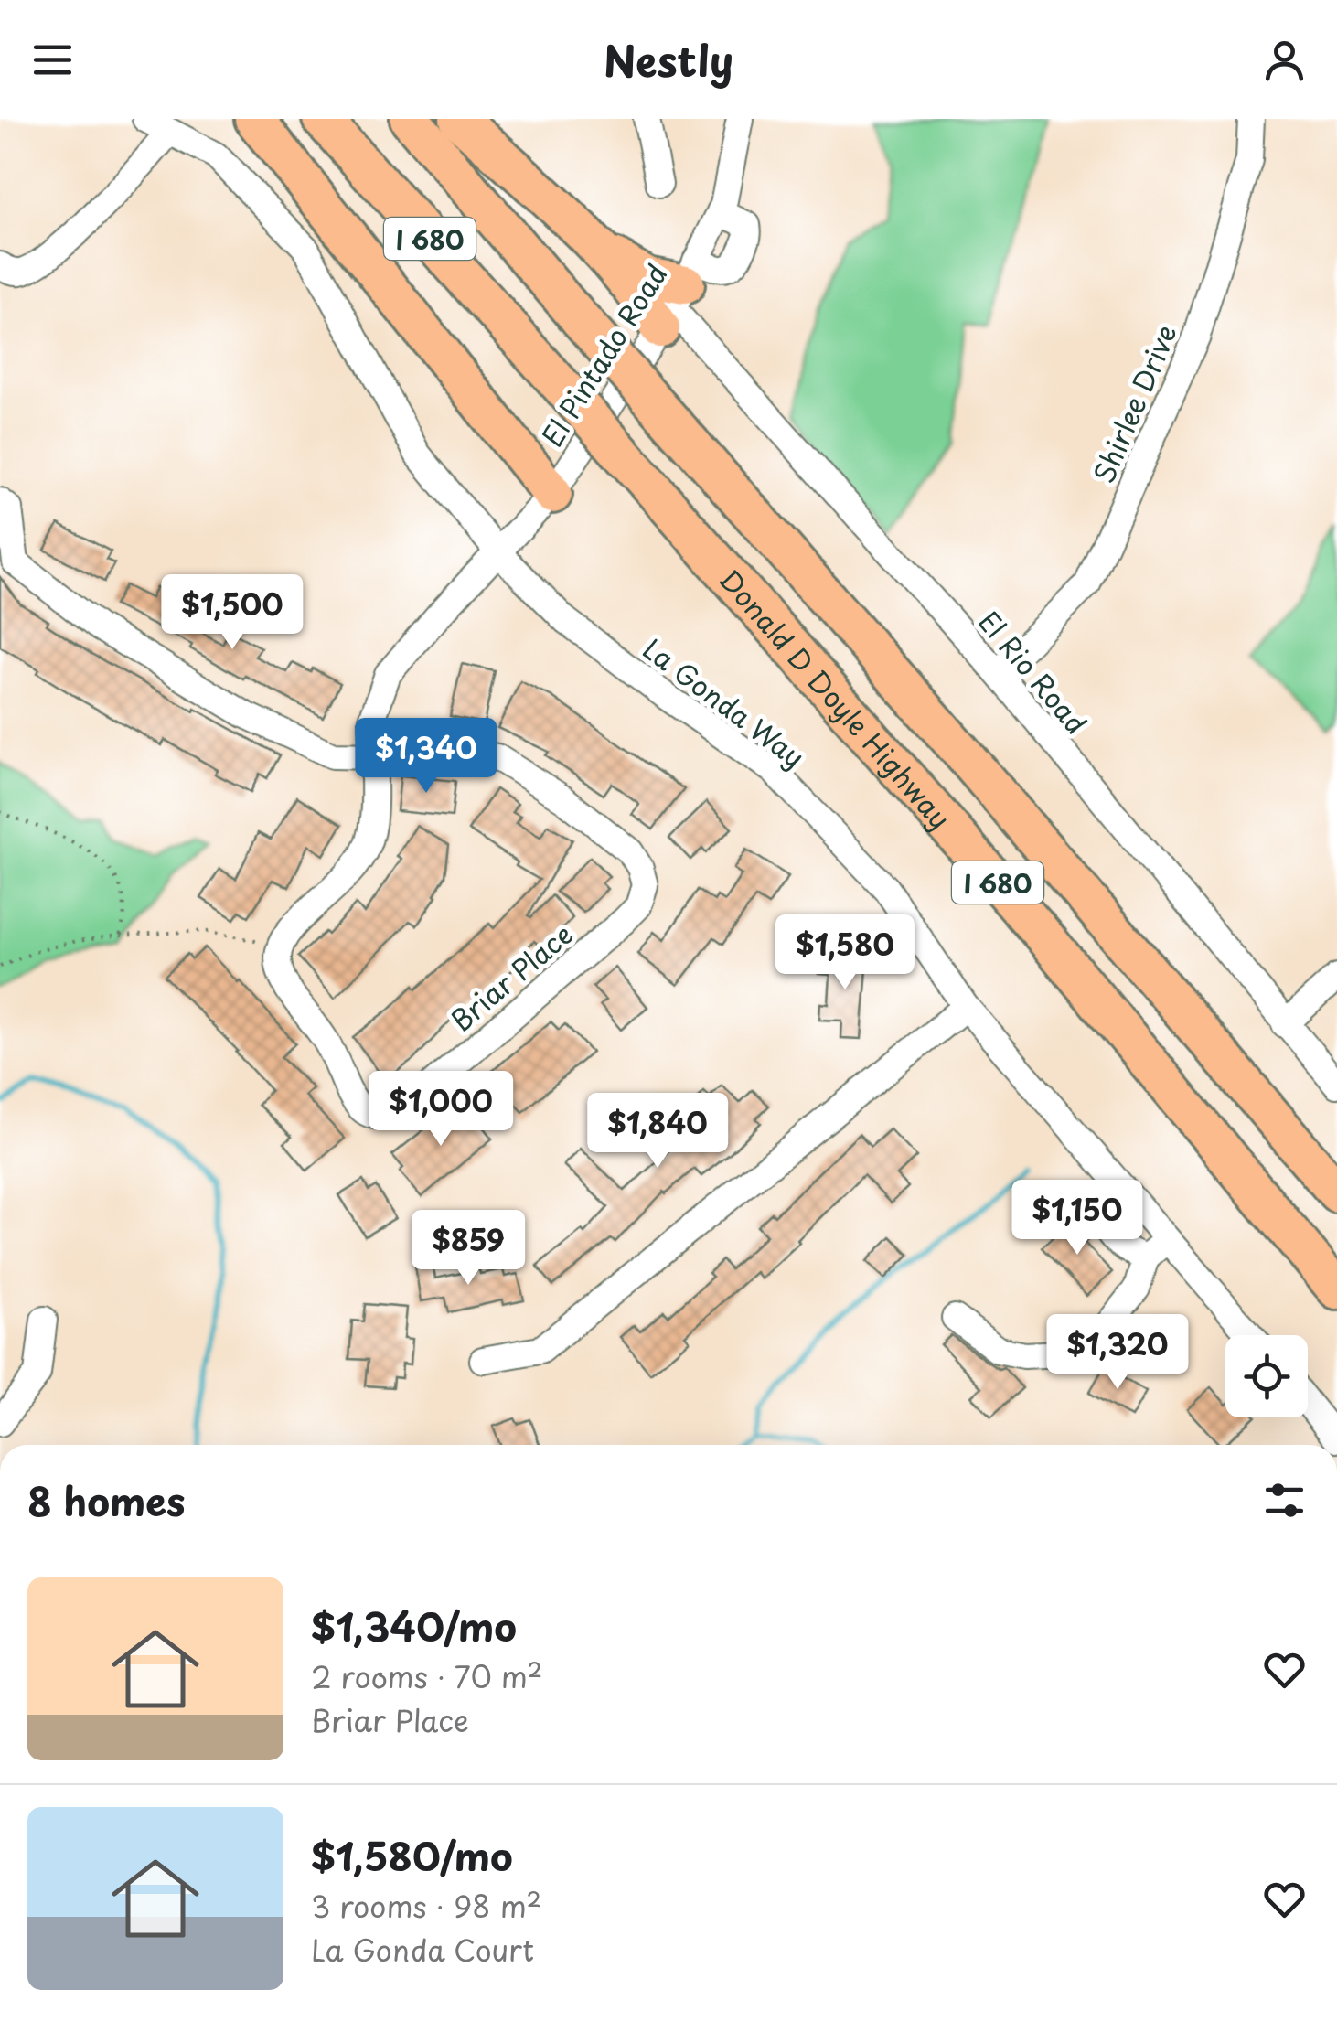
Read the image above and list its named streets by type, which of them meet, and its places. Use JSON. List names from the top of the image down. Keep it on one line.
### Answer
{"streets":{"highway":["I 680","Donald D Doyle Highway"],"street":["El Pintado Road","Shirlee Drive","El Rio Road","La Gonda Way","Briar Place"]},"crossings":[["El Pintado Road","El Rio Road"],["El Pintado Road","La Gonda Way"],["El Pintado Road","Briar Place"],["Shirlee Drive","El Rio Road"]],"page":{"header":"Nestly","price":["$1,500","$1,340","$1,580","$1,000","$1,840","$1,150","$859","$1,320"],"heading":"8 homes","list":[{"name":"$1,340/mo","note":"2 rooms · 70 m² · Briar Place"},{"name":"$1,580/mo","note":"3 rooms · 98 m² · La Gonda Court"}]}}
